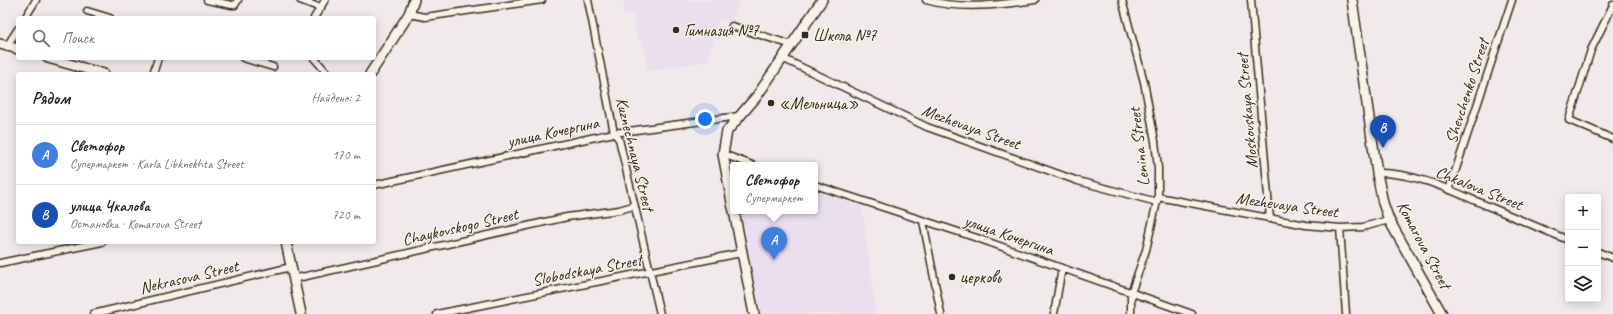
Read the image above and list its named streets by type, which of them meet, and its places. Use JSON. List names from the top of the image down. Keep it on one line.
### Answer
{"streets":{"main road":["Komarova Street"],"street":["Shevchenko Street","Moskovskaya Street","Mezhevaya Street","улица Кочергина","Lenina Street","Kuznechnaya Street","Chkalova Street","Chaykovskogo Street","Slobodskaya Street","Nekrasova Street"]},"crossings":[["Shevchenko Street","Chkalova Street"],["Moskovskaya Street","Mezhevaya Street"],["Mezhevaya Street","Lenina Street"],["Mezhevaya Street","Komarova Street"],["улица Кочергина","Lenina Street"],["улица Кочергина","Kuznechnaya Street"],["Kuznechnaya Street","Chaykovskogo Street"],["Kuznechnaya Street","Slobodskaya Street"],["Chkalova Street","Komarova Street"]],"places":{"other":["Гимназия №7","«Мельница»","церковь"],"transit":["Школа №7"]},"page":{"search":"Поиск","heading":["Рядом","Найдено: 2"],"pins":["B","A"],"list":[{"mark":"A","name":"Светофор","note":"Супермаркет · Karla Libknekhta Street","value":"170 m"},{"mark":"B","name":"улица Чкалова","note":"Остановка · Komarova Street","value":"720 m"}],"popup":["Светофор","Супермаркет"],"map_buttons":["+","−"]}}
